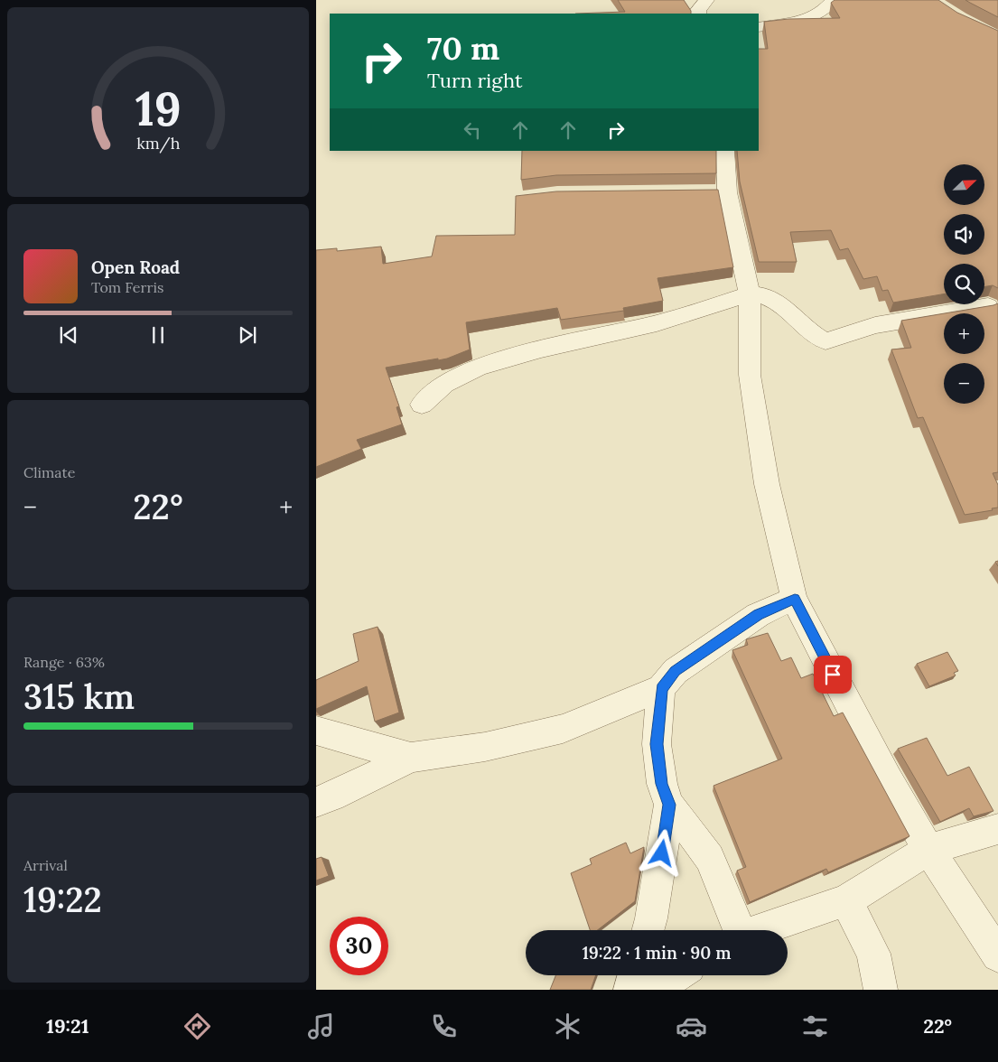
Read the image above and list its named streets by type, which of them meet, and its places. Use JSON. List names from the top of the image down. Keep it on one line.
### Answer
{"north":"top right","page":{"turn":["70 m","Turn right"],"map_buttons":["+","−"],"song":["Open Road","Tom Ferris"],"tile":["Climate",["Range · 63%","315 km"],["Arrival","19:22"]],"heat":["−","22°","+"],"limit":"30","trip":"19:22 · 1 min · 90 m","tabs":["19:21","22°"],"gauge":["19","km/h"]}}
